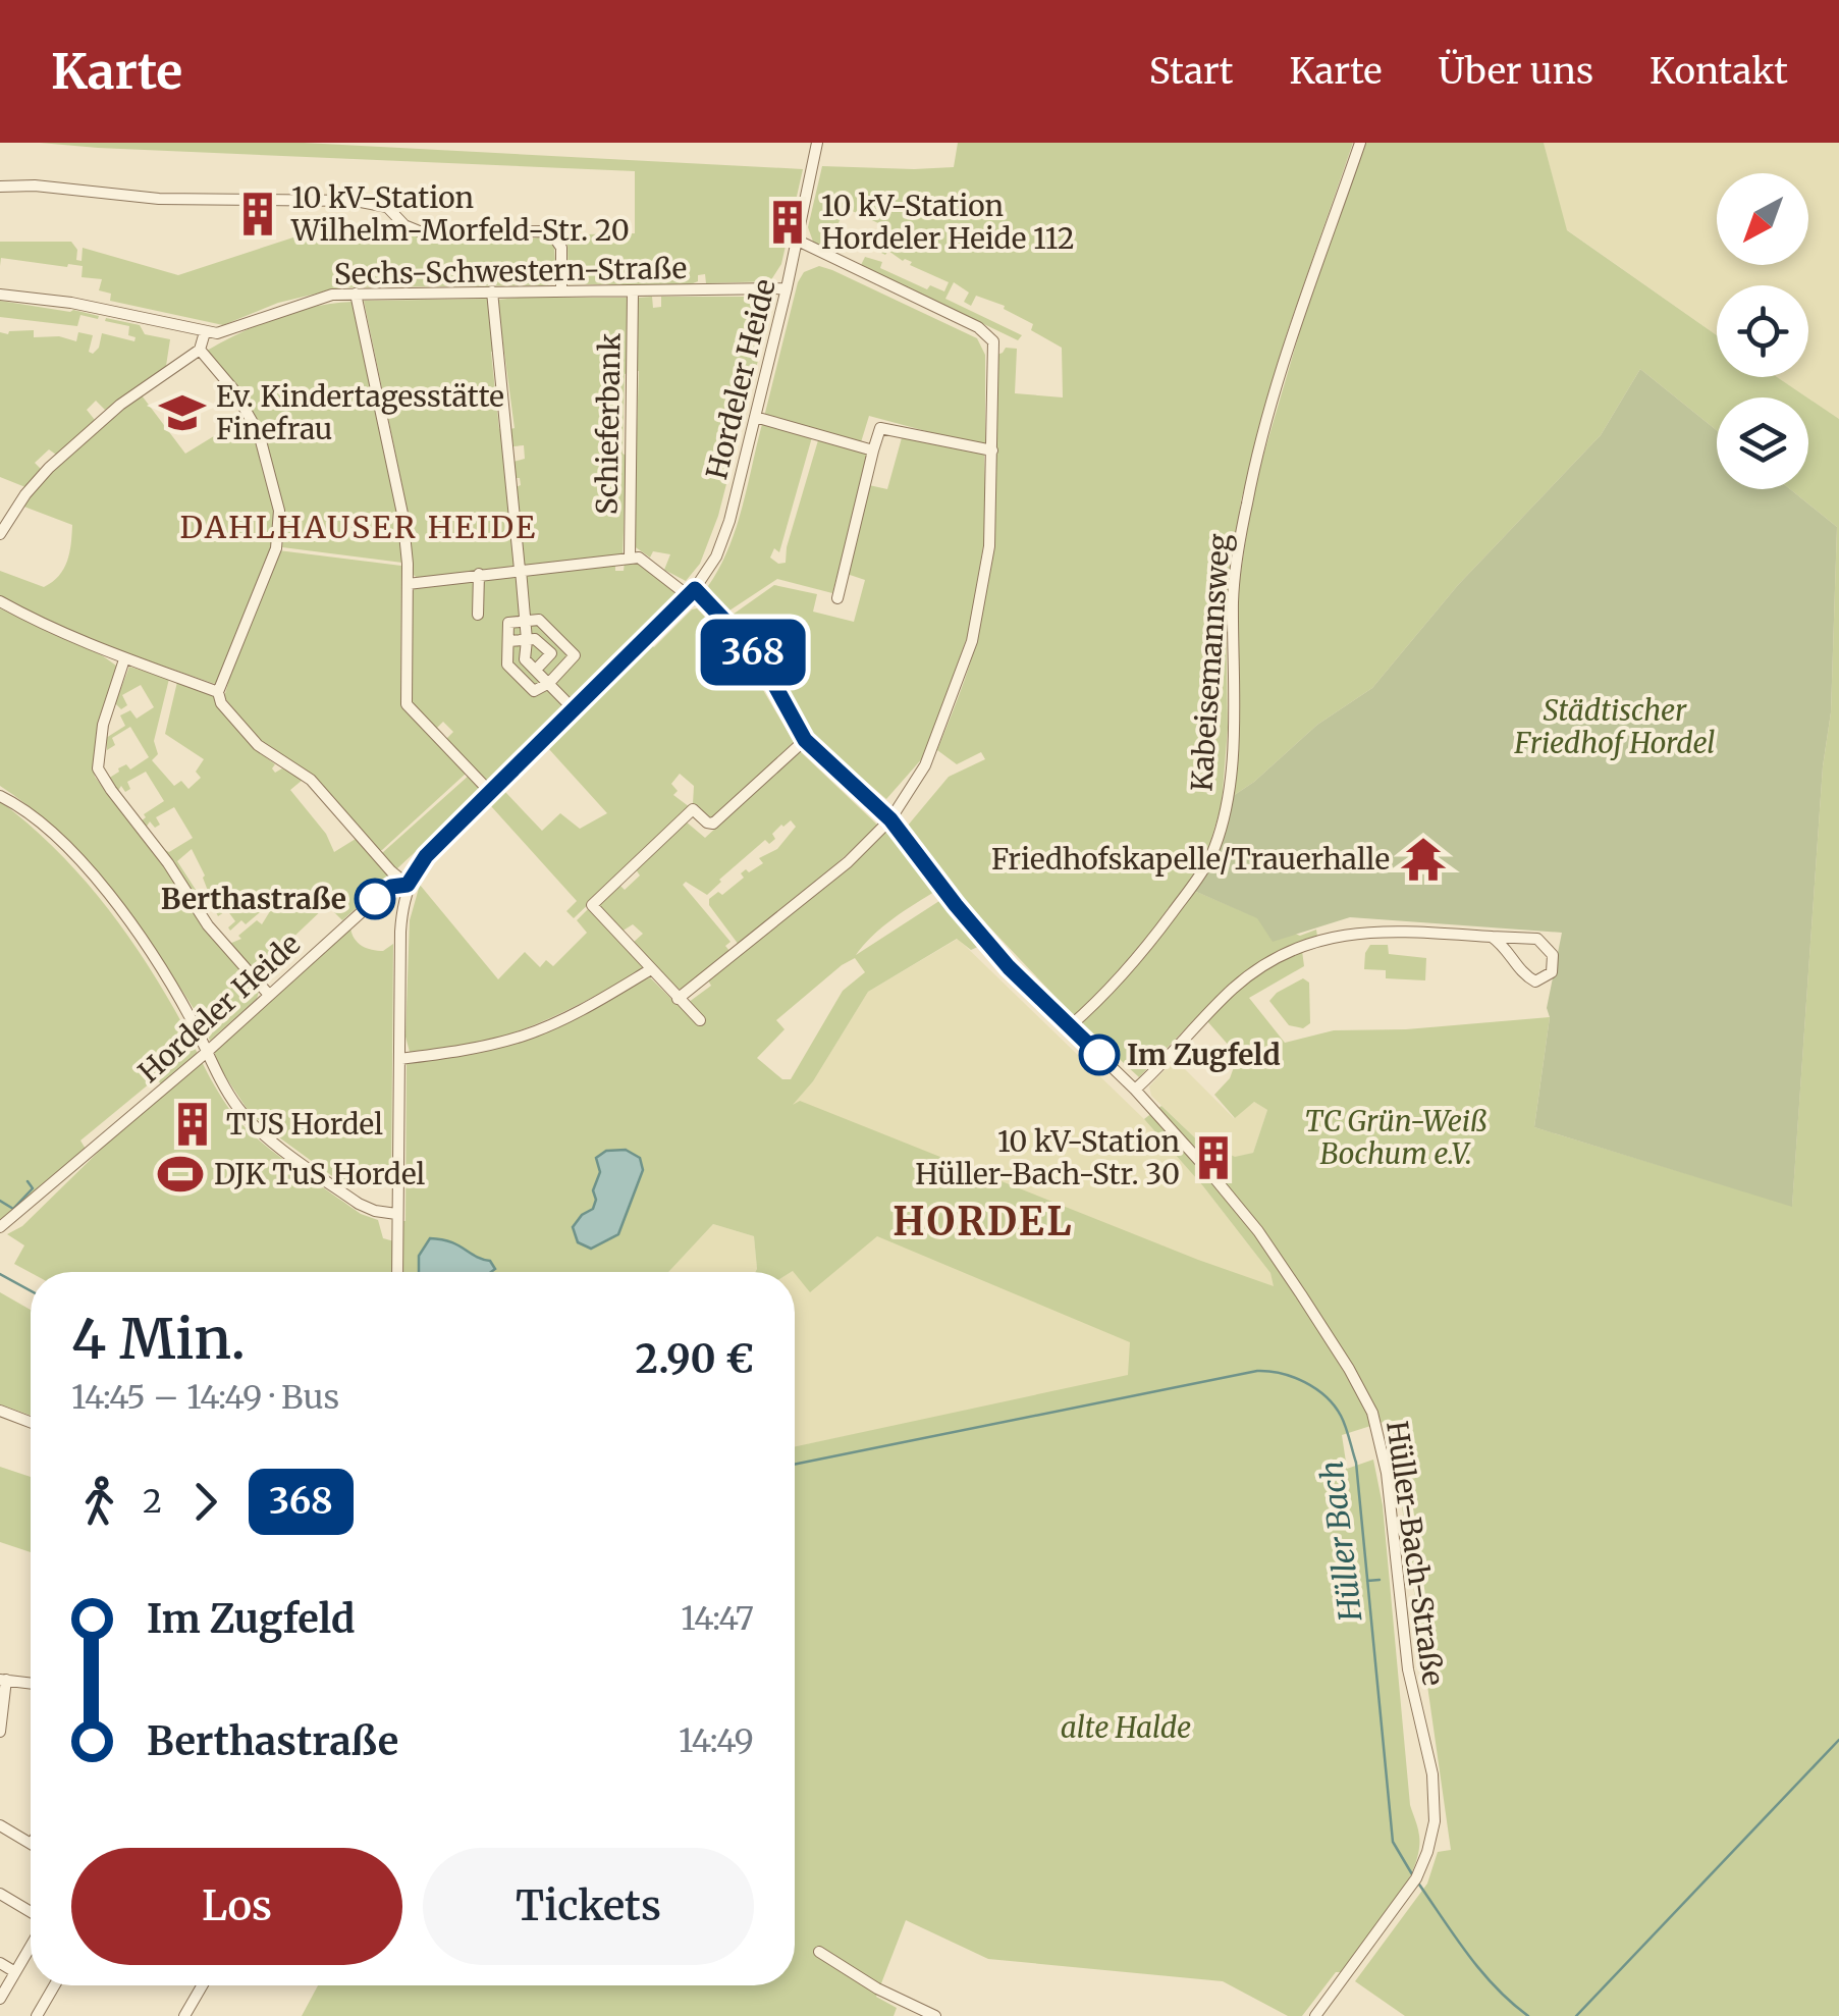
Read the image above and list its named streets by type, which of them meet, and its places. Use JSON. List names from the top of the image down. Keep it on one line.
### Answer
{"streets":{"street":["Sechs-Schwestern-Straße","Hordeler Heide","Schieferbank","Kabeisemannsweg","Hüller-Bach-Straße"]},"crossings":[["Sechs-Schwestern-Straße","Hordeler Heide"],["Sechs-Schwestern-Straße","Schieferbank"],["Hordeler Heide","Hüller-Bach-Straße"],["Schieferbank","Hüller-Bach-Straße"],["Kabeisemannsweg","Hüller-Bach-Straße"]],"districts":["DAHLHAUSER HEIDE","HORDEL"],"water":["Hüller Bach"],"parks":["Städtischer Friedhof Hordel","TC Grün-Weiß Bochum e.V.","alte Halde"],"places":{"building":["10 kV-Station Wilhelm-Morfeld-Str. 20","10 kV-Station Hordeler Heide 112","TUS Hordel","10 kV-Station Hüller-Bach-Str. 30"],"school or university":["Ev. Kindertagesstätte Finefrau"],"temple":["Friedhofskapelle/Trauerhalle"],"other":["Berthastraße","Im Zugfeld"],"sports":["DJK TuS Hordel"]},"lines":["bus line 368"],"north":"bottom left","page":{"header":"Karte","nav":["Start","Karte","Über uns","Kontakt"],"on_map":"368","heading":["4 Min.","14:45 – 14:49 · Bus","2.90 €"],"legs":["2","368"],"list":[{"name":"Im Zugfeld","value":"14:47"},{"name":"Berthastraße","value":"14:49"}],"buttons":["Los","Tickets"]}}
